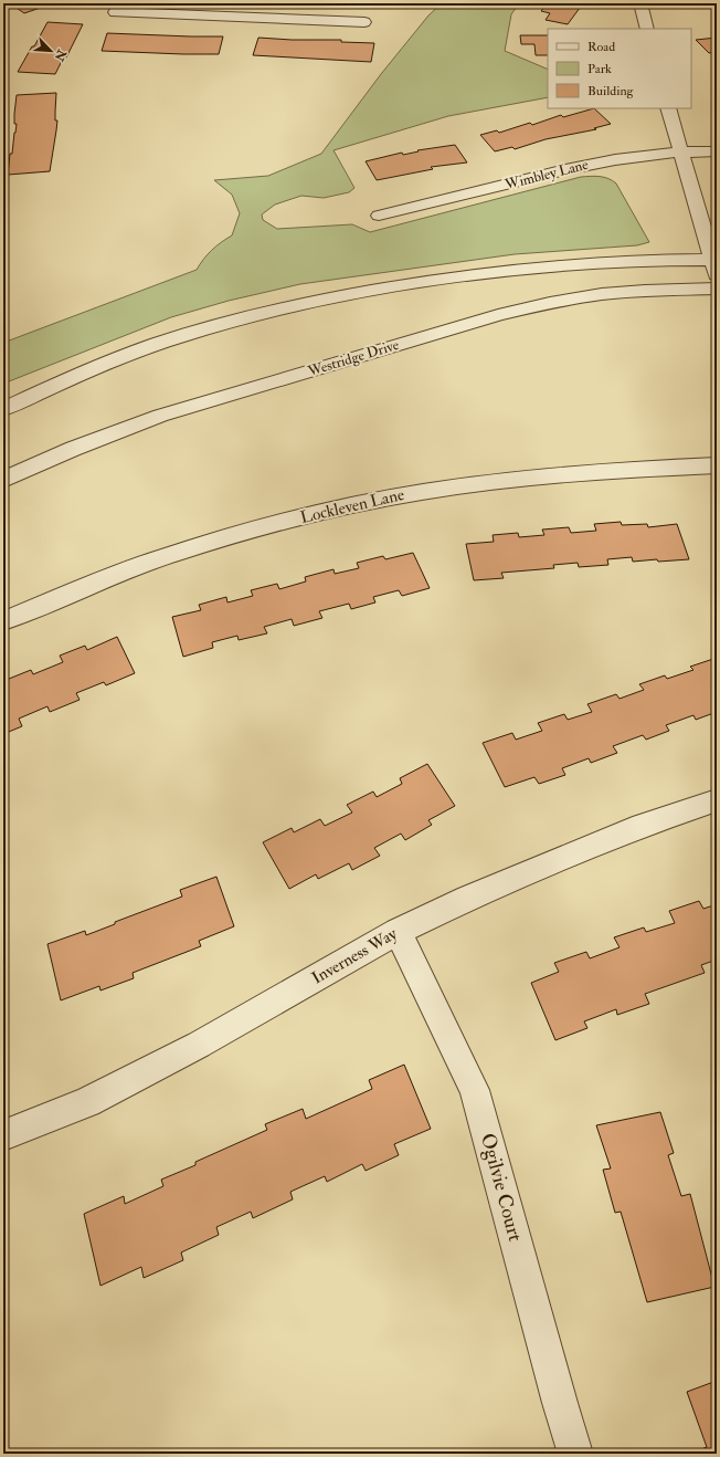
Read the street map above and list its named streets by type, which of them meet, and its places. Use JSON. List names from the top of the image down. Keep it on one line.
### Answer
{"streets":{"street":["Wimbley Lane","Westridge Drive","Lockleven Lane","Inverness Way","Ogilvie Court"]},"crossings":[["Inverness Way","Ogilvie Court"]],"legend":["Road","Park","Building"],"north":"bottom right"}
